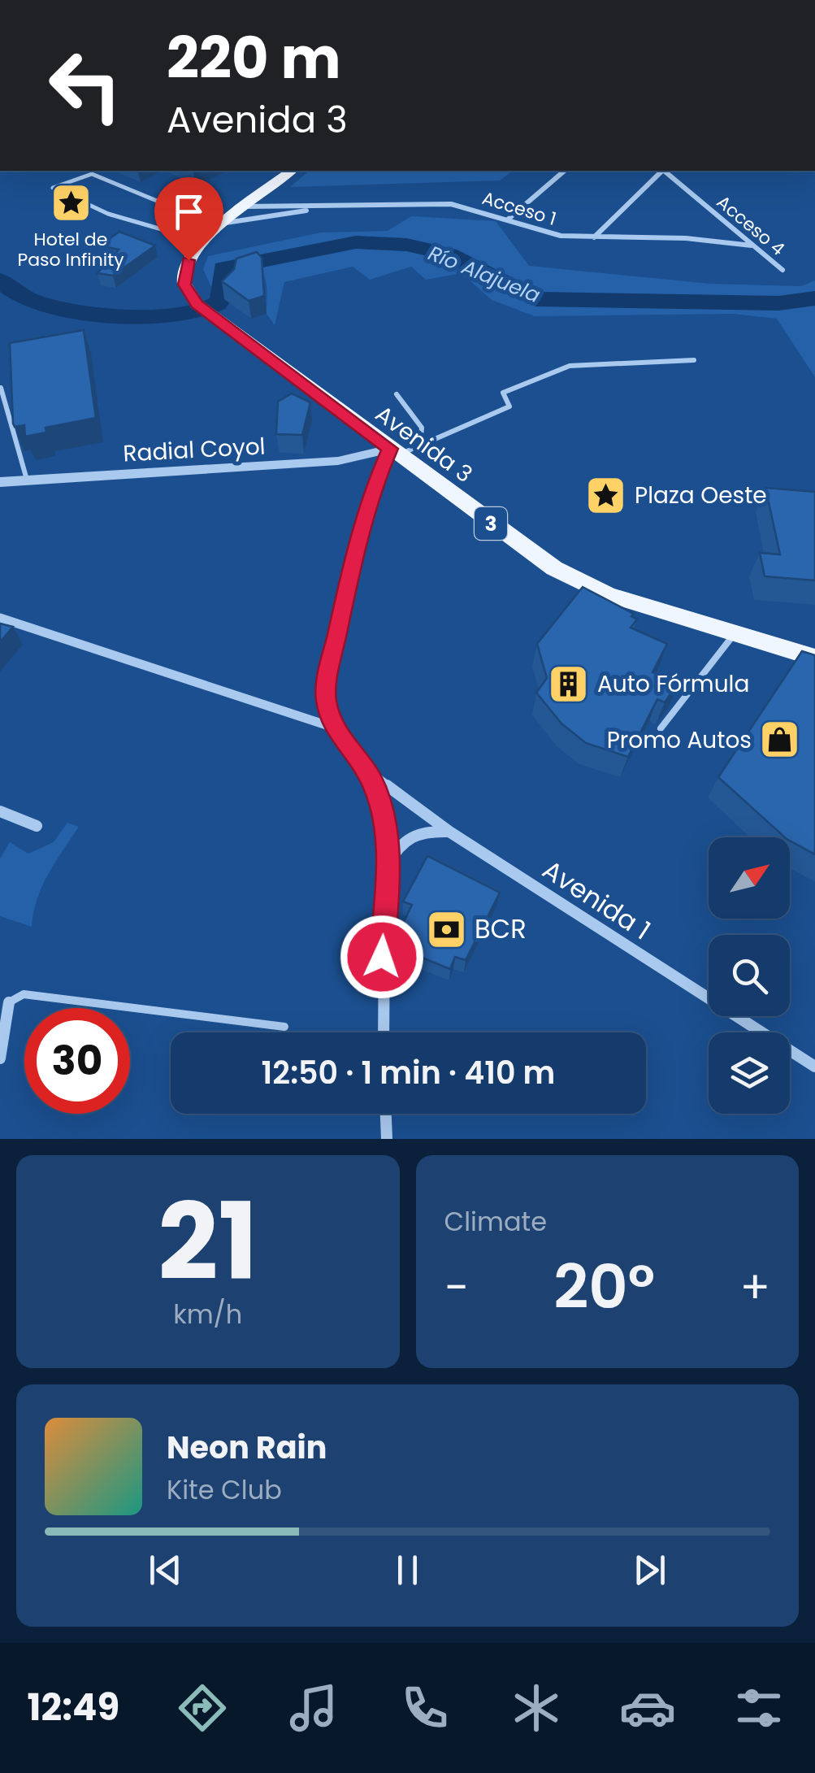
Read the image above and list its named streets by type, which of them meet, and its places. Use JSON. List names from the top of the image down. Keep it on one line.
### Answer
{"streets":{"main road":["Avenida 3","3"],"street":["Acceso 1","Acceso 4","Radial Coyol","Avenida 1"]},"crossings":[["Acceso 1","Acceso 4"],["Acceso 1","Avenida 3"],["Avenida 3","Radial Coyol"]],"water":["Río Alajuela"],"places":{"place":["Hotel de Paso Infinity","Plaza Oeste"],"building":["Auto Fórmula"],"shop":["Promo Autos"],"bank":["BCR"]},"north":"top right","page":{"turn":["220 m","Avenida 3"],"limit":"30","trip":"12:50 · 1 min · 410 m","tile":[["21","km/h"],"Climate"],"heat":["−","20°","+"],"song":["Neon Rain","Kite Club"],"tabs":"12:49"}}
